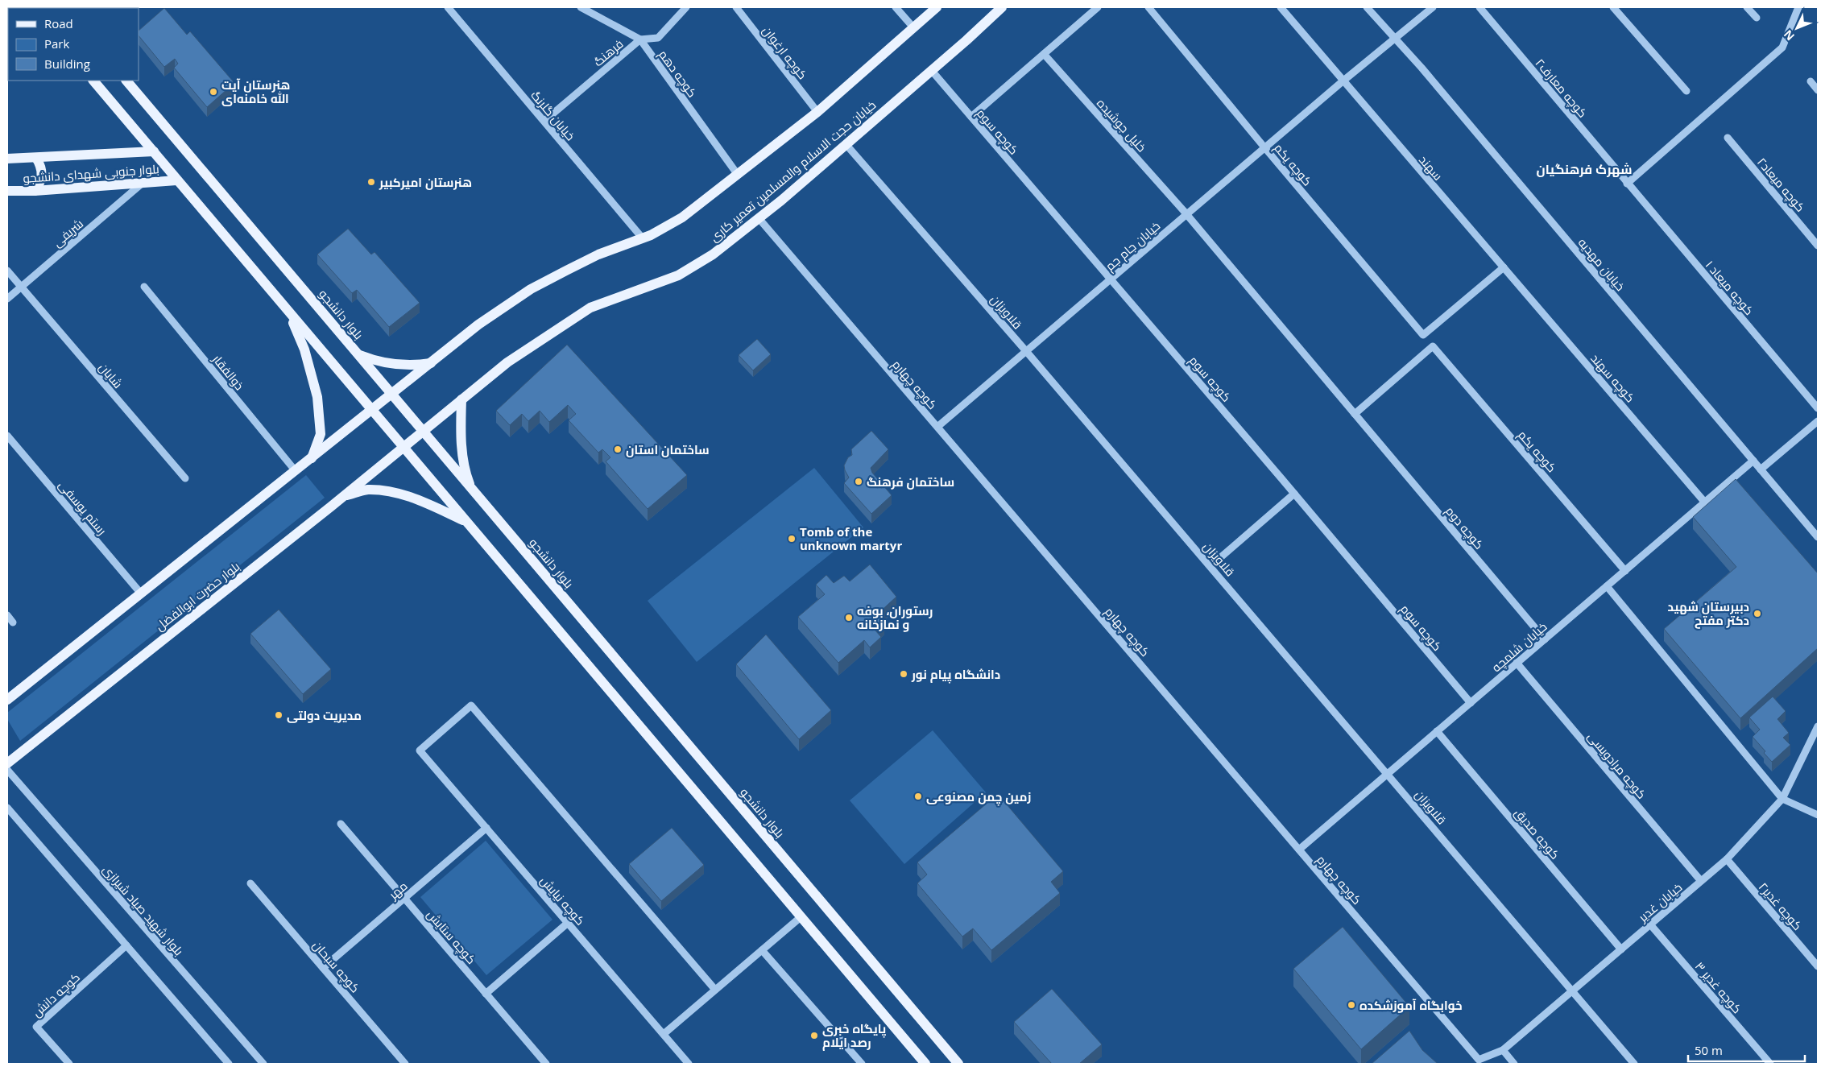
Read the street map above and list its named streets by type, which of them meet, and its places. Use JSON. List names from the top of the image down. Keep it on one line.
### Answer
{"streets":{"main road":["خیابان حجت الاسلام والمسلمین تعمیر کاری","بلوار جنوبی شهدای دانشجو","بلوار دانشجو","بلوار حضرت ابوالفضل"],"street":["فرهنگ","کوچه ارغوان","کوچه دهم","کوچه معارف۲","خیابان گلرنگ","خلیل جوشیده","کوچه سوم","کوچه یکم","سهند","کوچه میعاد۲","شریفی","خیابان جام جم","خیابان مهدیه","کوچه میعاد ۱","قلاویزان","ذوالفقار","شایان","کوچه سهند","کوچه چهارم","رستم یوسفی","کوچه دوم","خیابان شلمچه","کوچه مرادویسی","کوچه صدیق","مهر","كوچه نيايش","خیابان غدیر","کوچه غدیر۲","بلوار شهید صیاد شیرازی","کوچه ستایش","کوچه سبحان","کوچه غدیر ۳","کوچه دانش"]},"crossings":[["فرهنگ","کوچه دهم"],["فرهنگ","خیابان گلرنگ"],["کوچه معارف۲","کوچه میعاد ۱"],["خلیل جوشیده","کوچه یکم"],["خلیل جوشیده","خیابان جام جم"],["خلیل جوشیده","کوچه دوم"],["کوچه سوم","خیابان حجت الاسلام والمسلمین تعمیر کاری"],["کوچه سوم","خیابان جام جم"],["کوچه سوم","خیابان شلمچه"],["کوچه یکم","سهند"],["کوچه یکم","خیابان جام جم"],["کوچه یکم","کوچه سهند"],["کوچه یکم","کوچه دوم"],["کوچه یکم","خیابان شلمچه"],["سهند","خیابان جام جم"],["سهند","کوچه سهند"],["خیابان حجت الاسلام والمسلمین تعمیر کاری","قلاویزان"],["خیابان حجت الاسلام والمسلمین تعمیر کاری","بلوار دانشجو"],["خیابان حجت الاسلام والمسلمین تعمیر کاری","کوچه چهارم"],["خیابان حجت الاسلام والمسلمین تعمیر کاری","بلوار حضرت ابوالفضل"],["بلوار جنوبی شهدای دانشجو","شریفی"],["شریفی","شایان"],["خیابان جام جم","خیابان مهدیه"],["خیابان جام جم","قلاویزان"],["خیابان جام جم","کوچه چهارم"],["خیابان مهدیه","خیابان شلمچه"],["قلاویزان","خیابان شلمچه"],["قلاویزان","خیابان غدیر"],["کوچه سهند","خیابان شلمچه"],["کوچه چهارم","خیابان شلمچه"],["کوچه چهارم","خیابان غدیر"],["کوچه دوم","خیابان شلمچه"],["خیابان شلمچه","کوچه مرادویسی"],["خیابان شلمچه","کوچه صدیق"],["کوچه مرادویسی","خیابان غدیر"],["کوچه صدیق","خیابان غدیر"],["مهر","كوچه نيايش"],["مهر","کوچه ستایش"],["مهر","کوچه سبحان"],["خیابان غدیر","کوچه غدیر۲"],["خیابان غدیر","کوچه غدیر ۳"]],"districts":["شهرک فرهنگیان"],"places":["هنرستان آیت الله خامنه‌ای","هنرستان امیرکبیر","ساختمان استان","ساختمان فرهنگ","Tomb of the unknown martyr","دبیرستان شهید دکتر مفتح","رستوران، بوفه و نمازخانه","دانشگاه پیام نور","مدیریت دولتی","زمین چمن مصنوعی","خوابگاه آموزشکده","پایگاه خبری رصد ایلام"],"legend":["Road","Park","Building"],"scale_bar":"50 m","north":"bottom left"}
